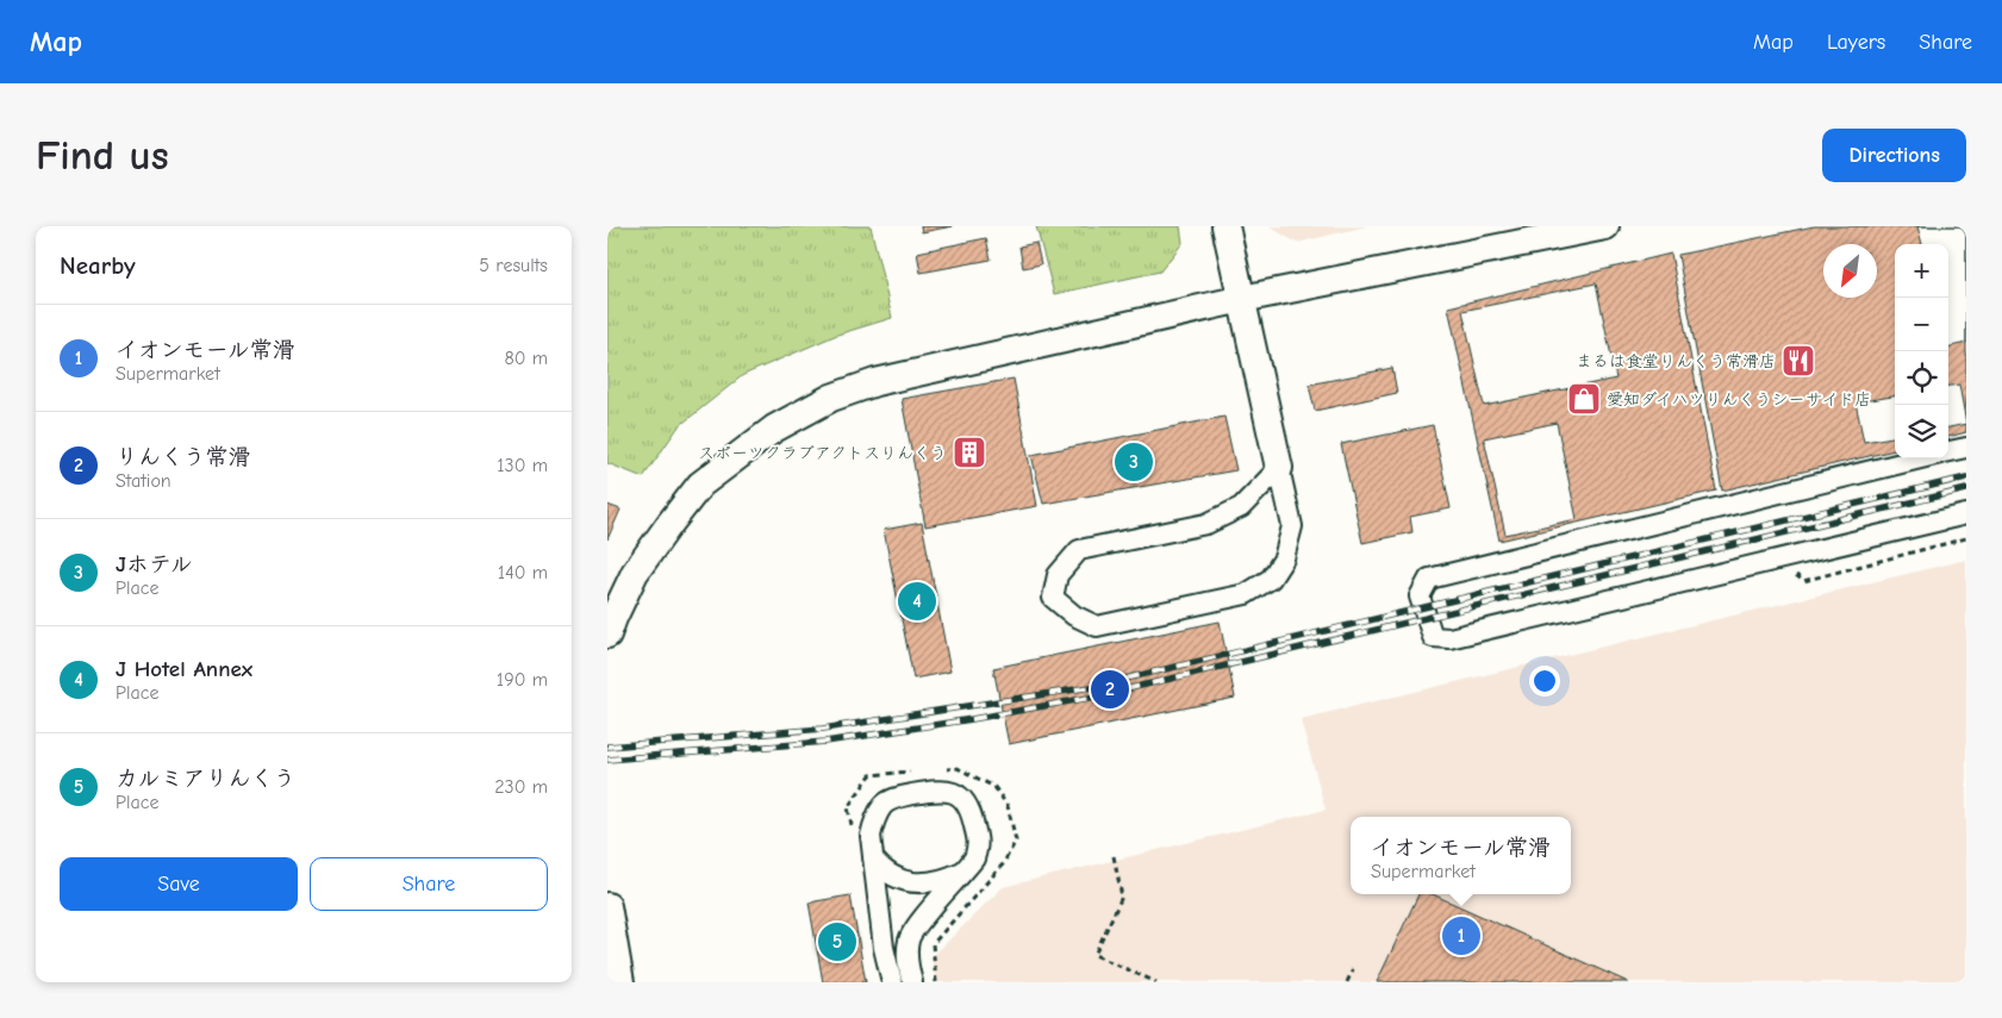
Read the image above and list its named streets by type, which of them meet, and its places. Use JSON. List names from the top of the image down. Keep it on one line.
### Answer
{"places":{"restaurant":["まるは食堂りんくう常滑店"],"shop":["愛知ダイハツりんくうシーサイド店"],"building":["スポーツクラブアクトスりんくう"]},"north":"bottom left","page":{"header":"Map","nav":["Map","Layers","Share"],"buttons":["Directions",["Save","Share"]],"title":"Find us","heading":["Nearby","5 results"],"map_buttons":["+","−"],"list":[{"mark":"1","name":"イオンモール常滑","note":"Supermarket","value":"80 m"},{"mark":"2","name":"りんくう常滑","note":"Station","value":"130 m"},{"mark":"3","name":"Jホテル","note":"Place","value":"140 m"},{"mark":"4","name":"J Hotel Annex","note":"Place","value":"190 m"},{"mark":"5","name":"カルミアりんくう","note":"Place","value":"230 m"}],"pins":["3","4","2","1","5"],"popup":["イオンモール常滑","Supermarket"]}}
